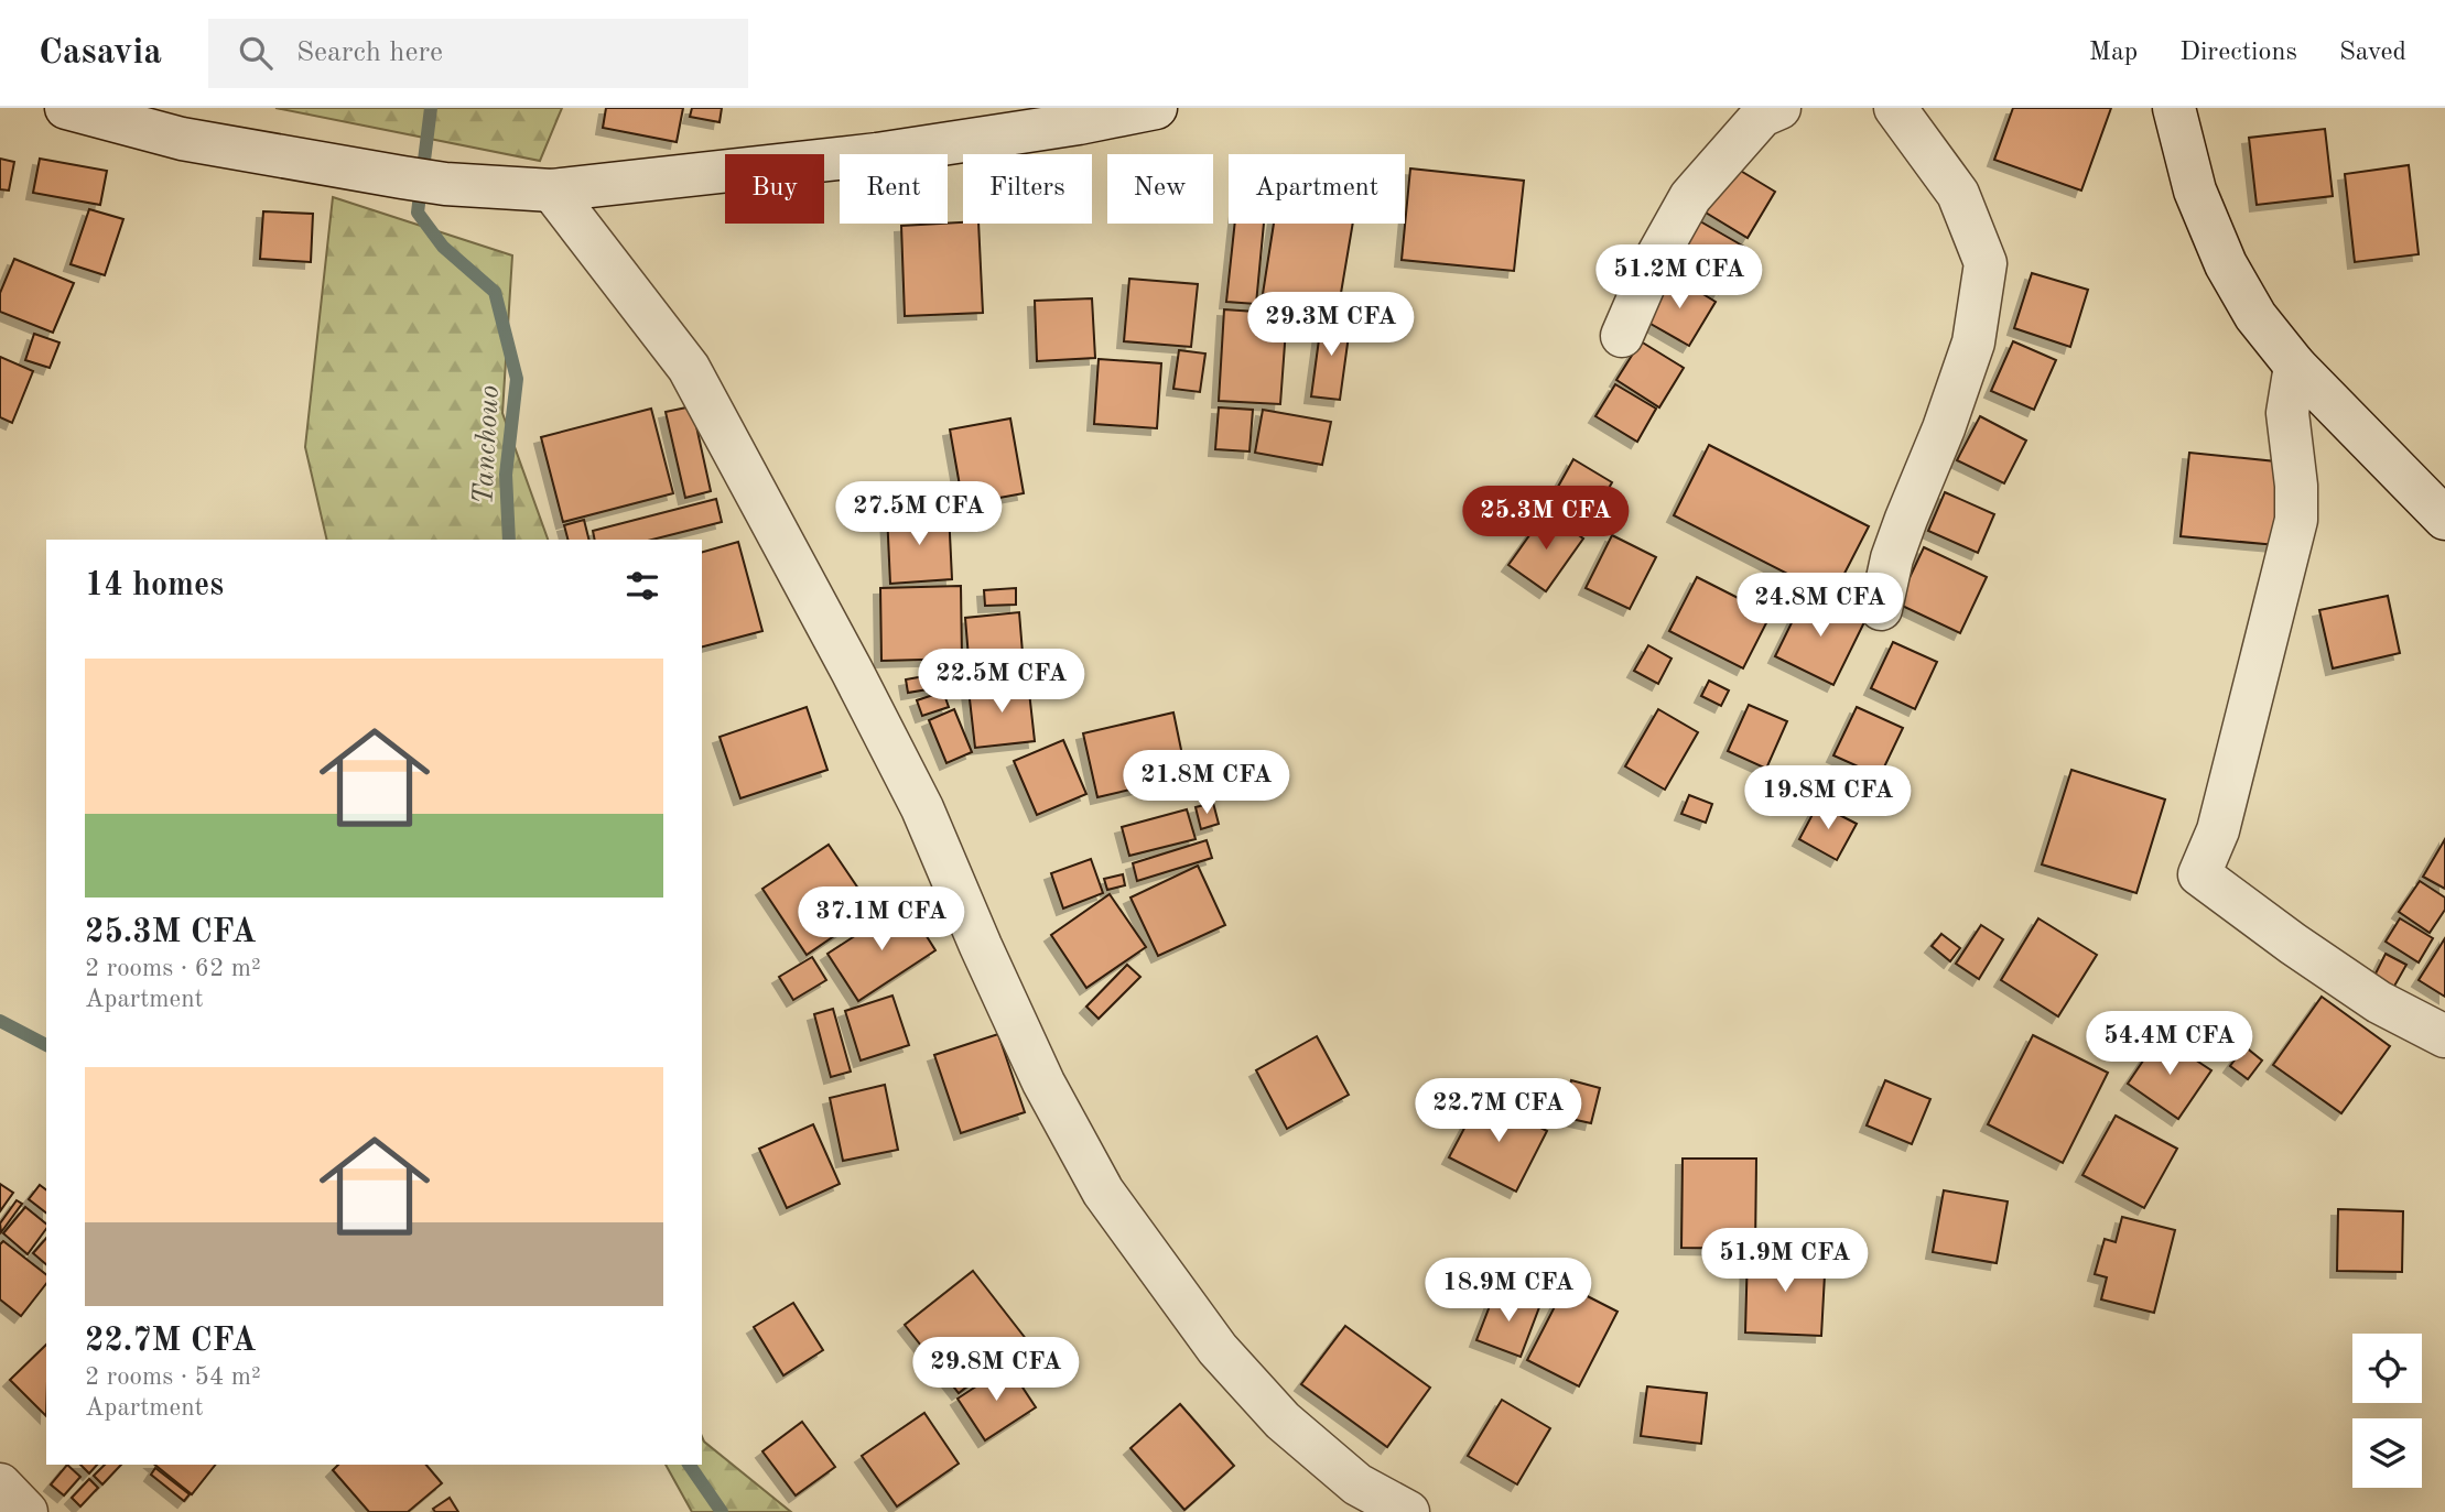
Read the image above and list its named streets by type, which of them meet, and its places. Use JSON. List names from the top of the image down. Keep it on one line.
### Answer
{"water":["Tanchouo"],"page":{"header":"Casavia","search":"Search here","nav":["Map","Directions","Saved"],"chip":["Buy","Rent","Filters","New","Apartment"],"price":["51.2M CFA","29.3M CFA","27.5M CFA","25.3M CFA","24.8M CFA","22.5M CFA","21.8M CFA","19.8M CFA","37.1M CFA","54.4M CFA","22.7M CFA","51.9M CFA","18.9M CFA","29.8M CFA"],"heading":"14 homes","list":[{"name":"25.3M CFA","note":"2 rooms · 62 m² · Apartment"},{"name":"22.7M CFA","note":"2 rooms · 54 m² · Apartment"}]}}
